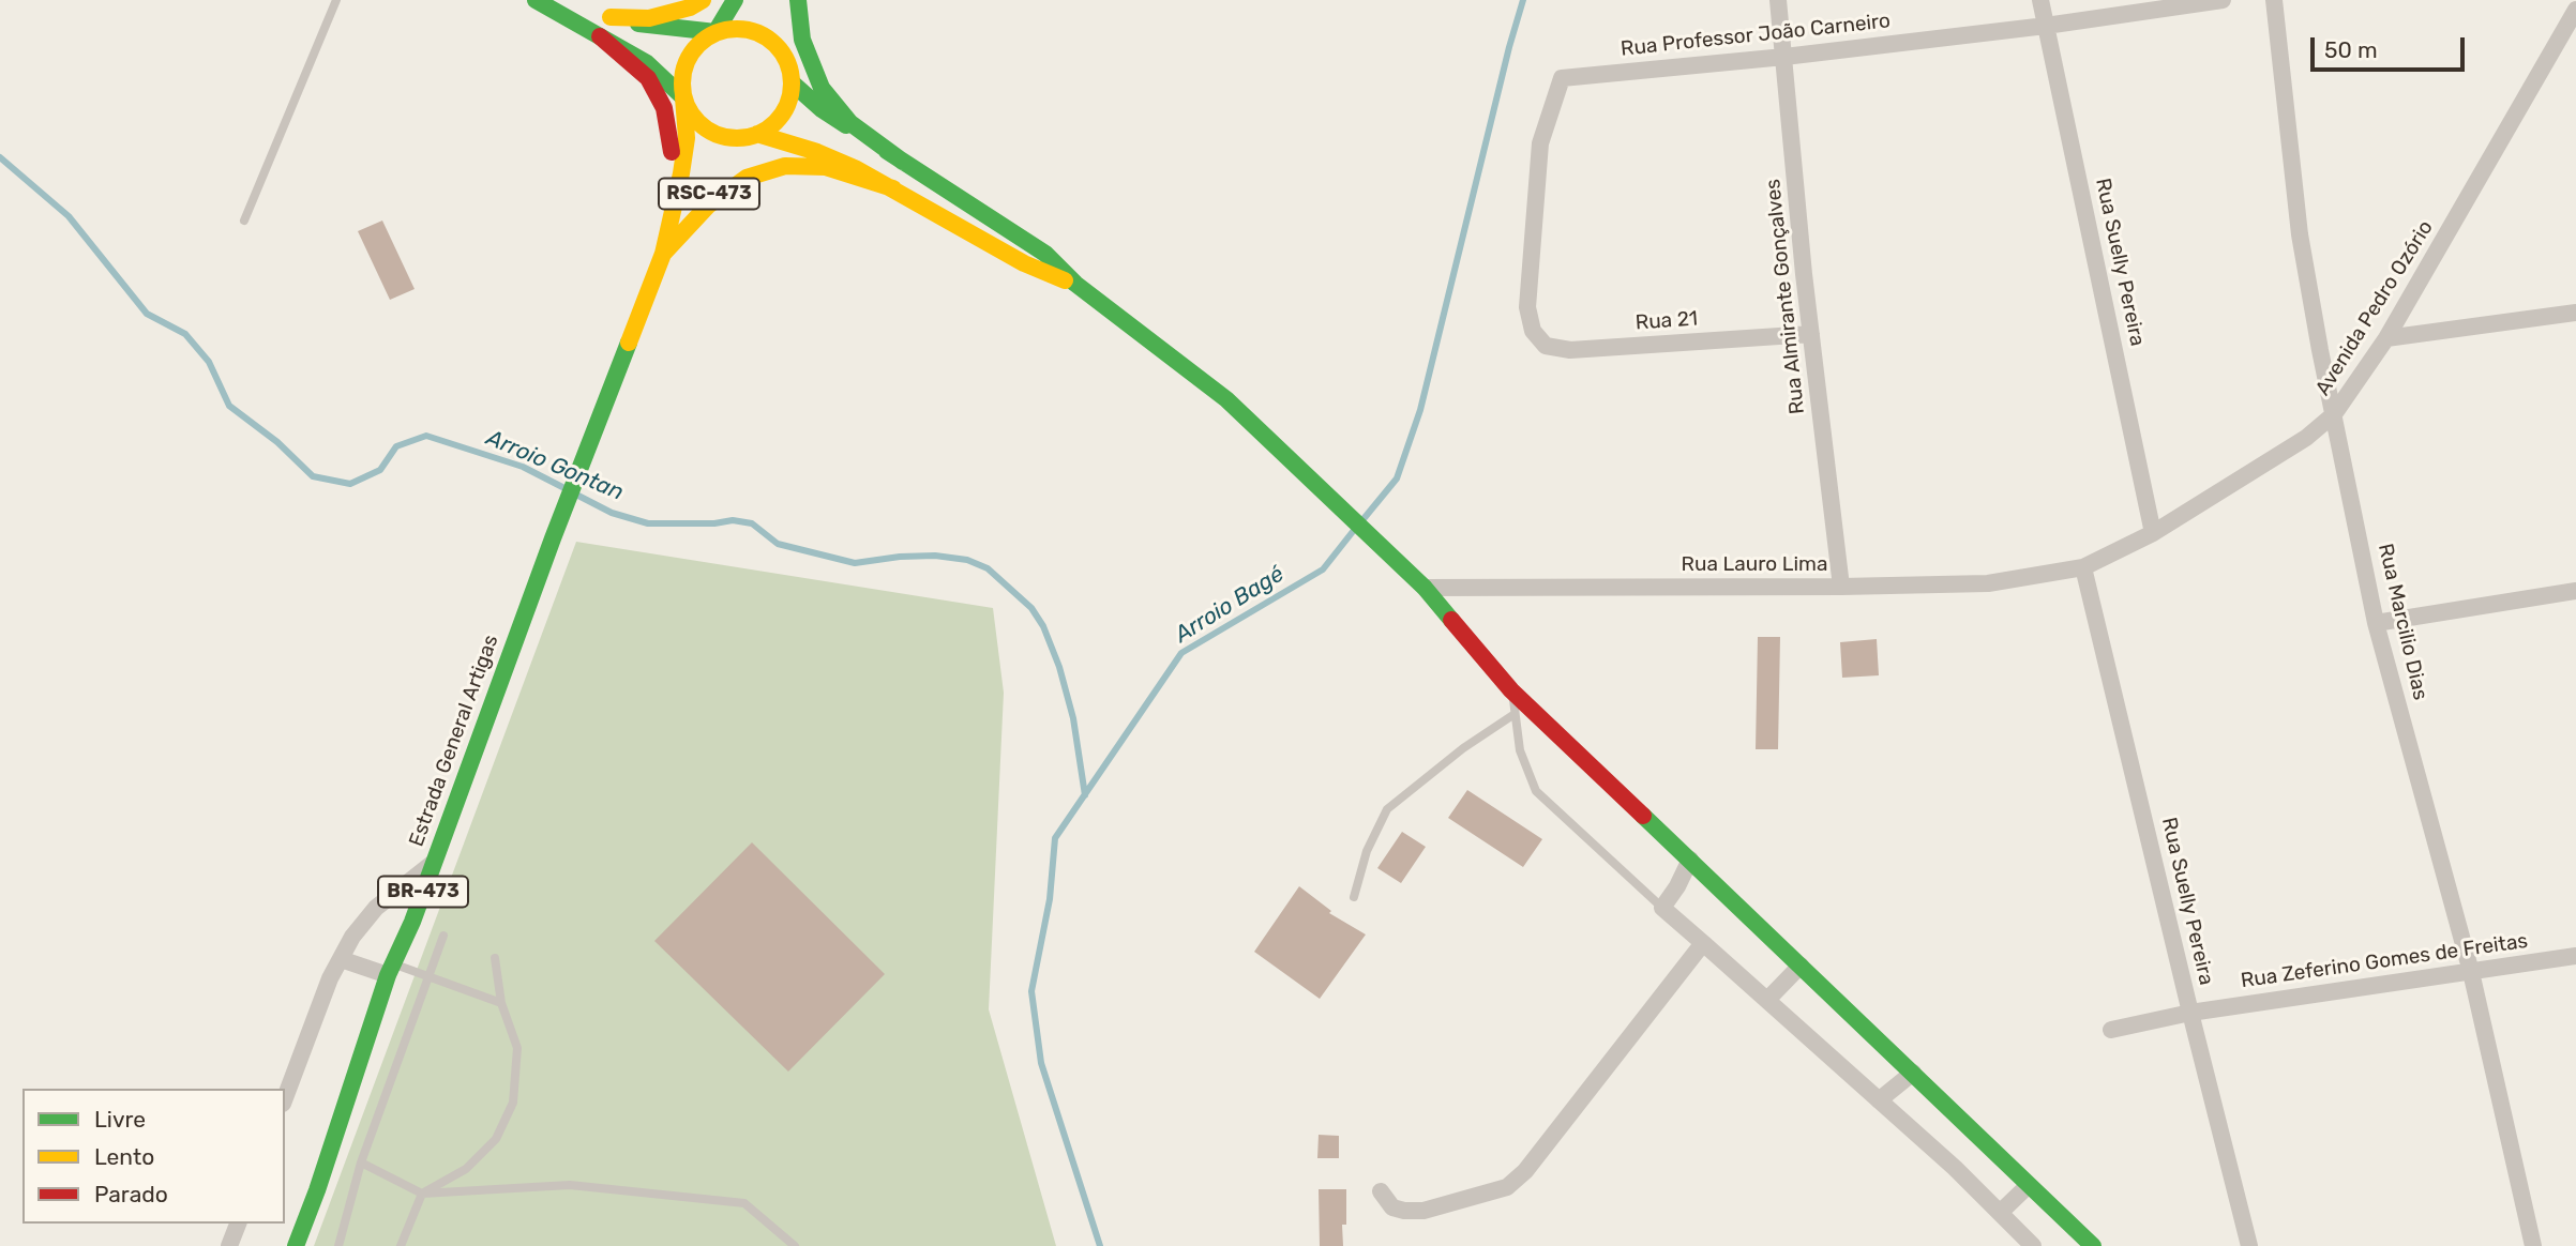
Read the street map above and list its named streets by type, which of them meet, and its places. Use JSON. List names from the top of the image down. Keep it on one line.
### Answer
{"streets":{"main road":["RSC-473","Estrada General Artigas","BR-473"],"street":["Rua Professor João Carneiro","Rua Suelly Pereira","Rua Almirante Gonçalves","Avenida Pedro Ozório","Rua 21","Rua Lauro Lima","Rua Marcilio Dias","Rua Zeferino Gomes de Freitas"]},"crossings":[["Rua Professor João Carneiro","Rua Suelly Pereira"],["Rua Professor João Carneiro","Rua Almirante Gonçalves"],["Rua Professor João Carneiro","Rua 21"],["RSC-473","Estrada General Artigas"],["Rua Suelly Pereira","Avenida Pedro Ozório"],["Rua Suelly Pereira","Rua Lauro Lima"],["Rua Suelly Pereira","Rua Zeferino Gomes de Freitas"],["Rua Almirante Gonçalves","Rua 21"],["Rua Almirante Gonçalves","Rua Lauro Lima"],["Avenida Pedro Ozório","Rua Lauro Lima"],["Avenida Pedro Ozório","Rua Marcilio Dias"],["Rua Marcilio Dias","Rua Zeferino Gomes de Freitas"]],"water":["Arroio Gontan","Arroio Bagé"],"legend":["Livre","Lento","Parado"],"scale_bar":"50 m"}
